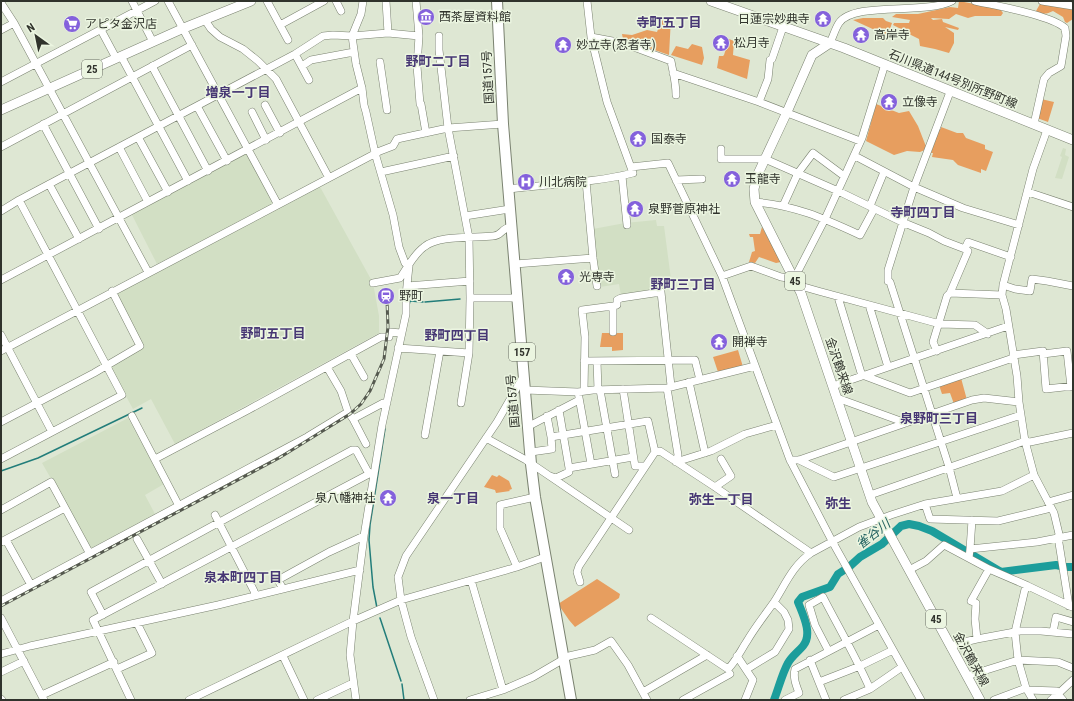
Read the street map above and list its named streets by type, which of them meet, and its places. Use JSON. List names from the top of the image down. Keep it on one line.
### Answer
{"streets":{"highway":["国道157号","157"],"main road":["25","石川県道144号別所野町線","45","金沢鶴来線"]},"crossings":[["石川県道144号別所野町線","金沢鶴来線"]],"districts":["寺町五丁目","野町二丁目","増泉一丁目","寺町四丁目","野町三丁目","野町五丁目","野町四丁目","泉野町三丁目","泉一丁目","弥生一丁目","弥生","泉本町四丁目"],"water":["雀谷川"],"places":{"museum":["西茶屋資料館"],"temple":["日蓮宗妙典寺","高岸寺","松月寺","妙立寺(忍者寺)","立像寺","国泰寺","玉龍寺","泉野菅原神社","光専寺","開禅寺","泉八幡神社"],"supermarket":["アピタ金沢店"],"hospital":["川北病院"],"station":["野町"]},"north":"top left"}
